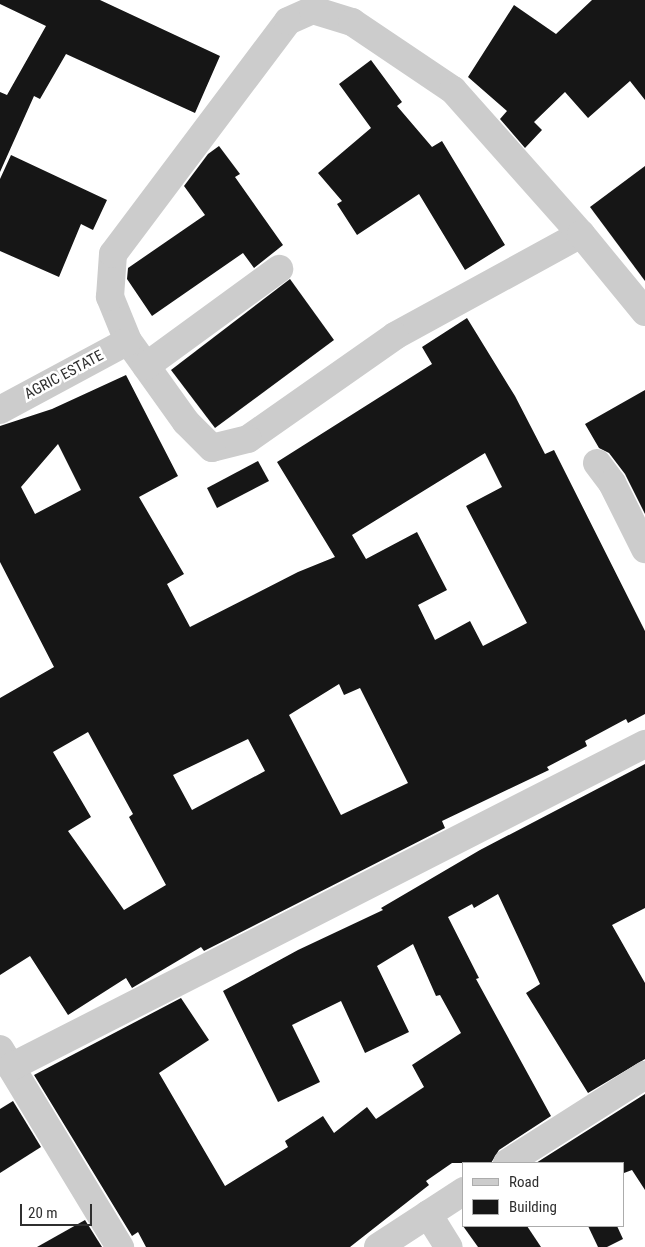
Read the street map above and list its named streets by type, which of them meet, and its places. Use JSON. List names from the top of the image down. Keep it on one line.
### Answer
{"streets":{"street":["AGRIC ESTATE"]},"legend":["Road","Building"],"scale_bar":"20 m"}
